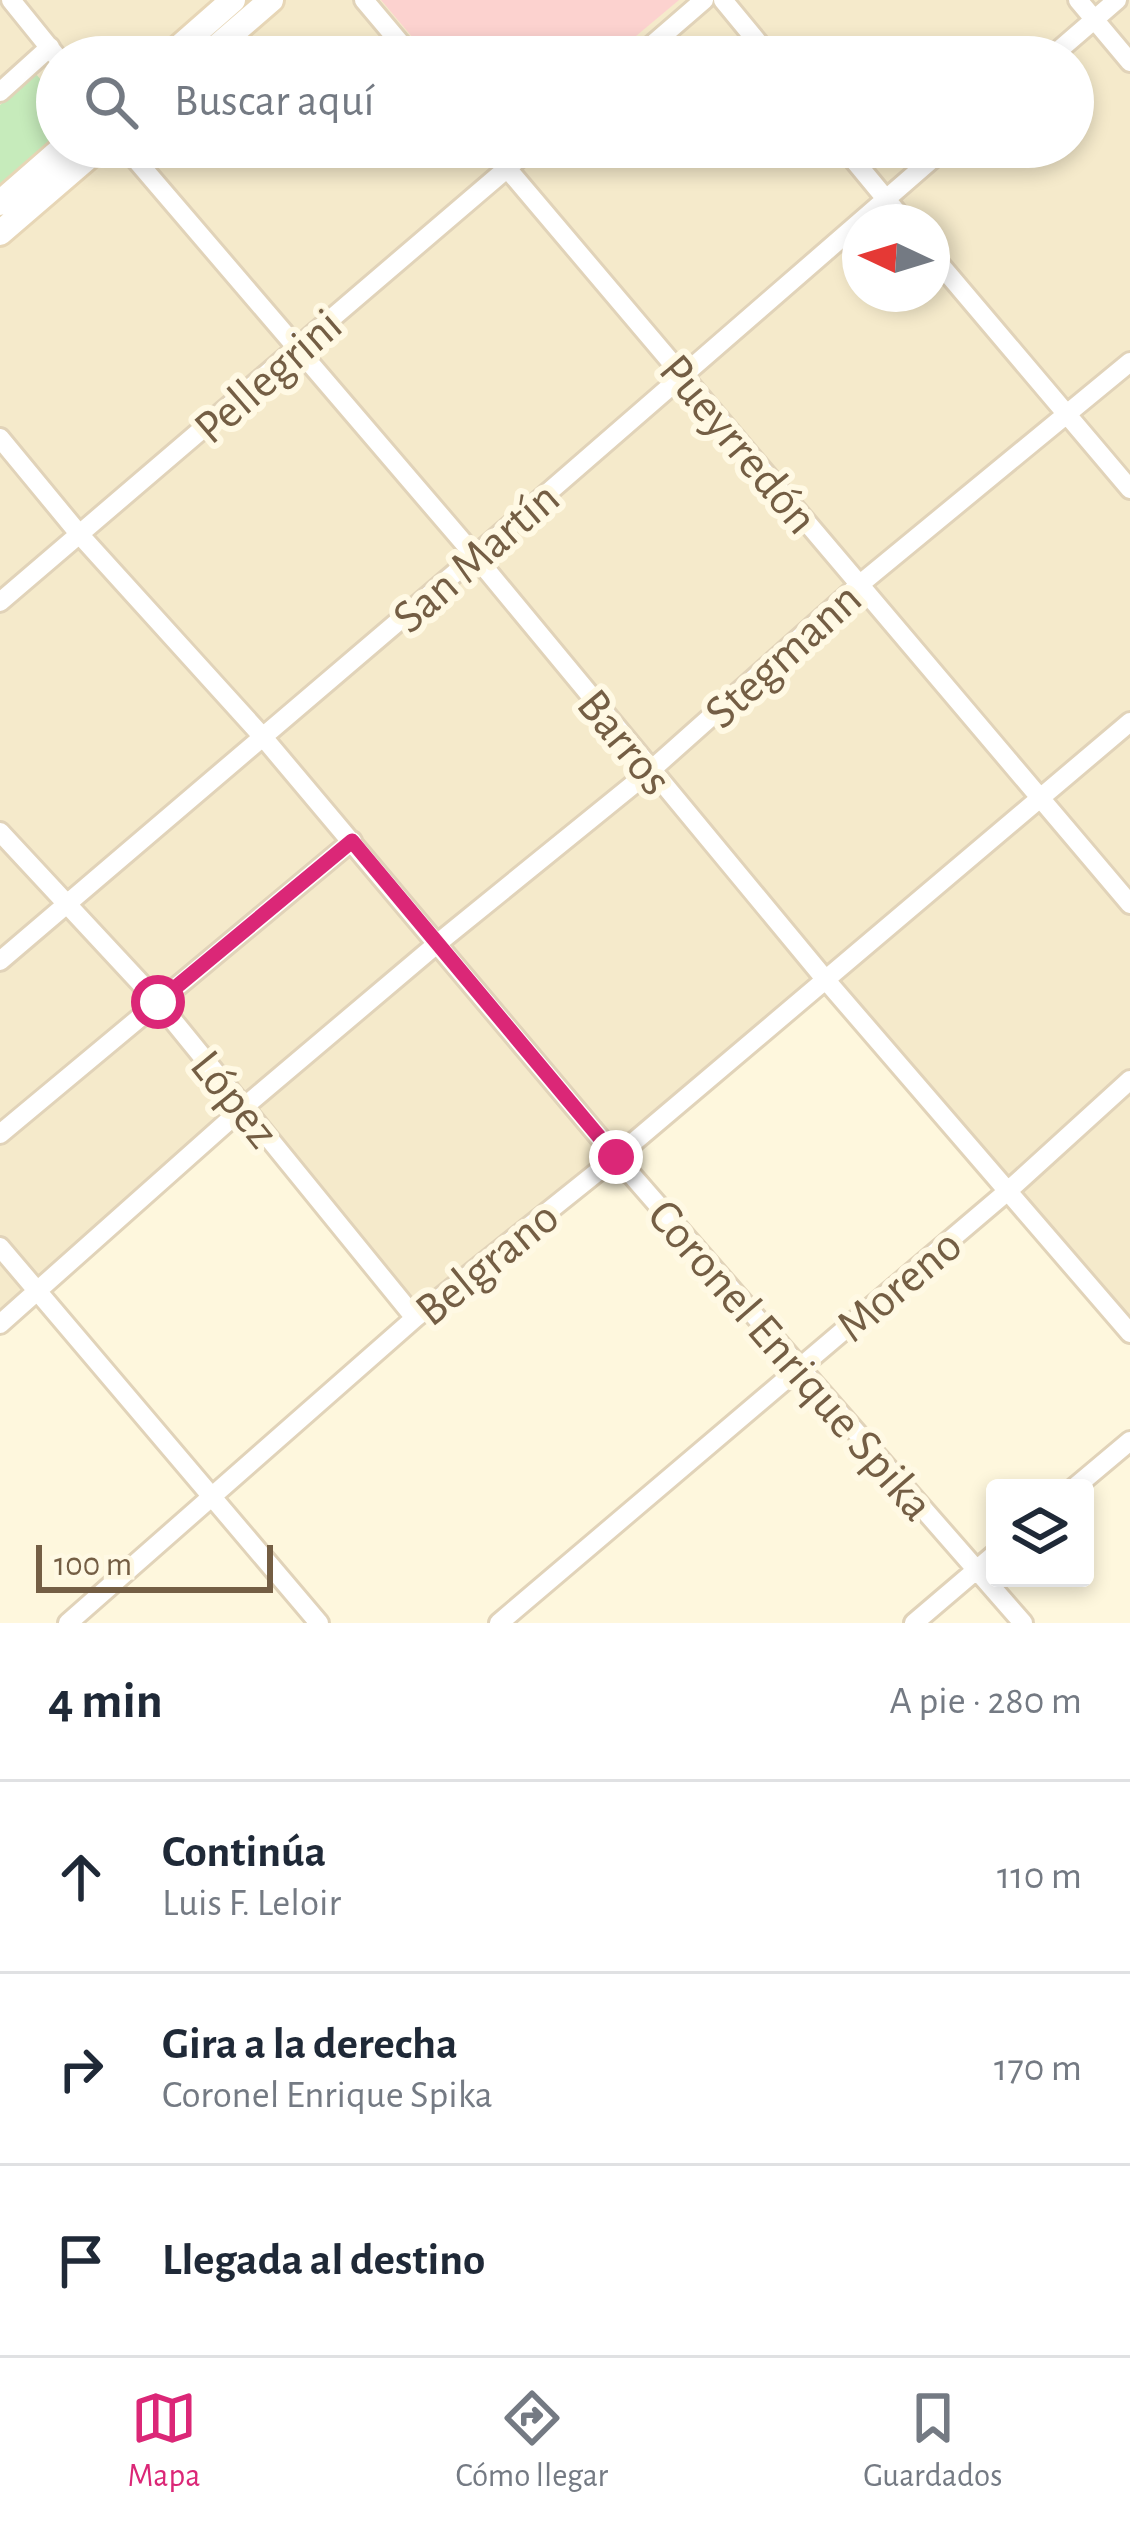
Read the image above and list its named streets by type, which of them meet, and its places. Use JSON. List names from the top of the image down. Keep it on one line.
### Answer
{"streets":{"street":["Pellegrini","Pueyrredón","San Martín","Stegmann","Barros","López","Belgrano","Moreno","Coronel Enrique Spika"]},"crossings":[["Pellegrini","Pueyrredón"],["Pellegrini","Barros"],["Pellegrini","Coronel Enrique Spika"],["Pueyrredón","San Martín"],["Pueyrredón","Stegmann"],["Pueyrredón","Belgrano"],["San Martín","Barros"],["San Martín","López"],["San Martín","Coronel Enrique Spika"],["Stegmann","Barros"],["Stegmann","López"],["Stegmann","Coronel Enrique Spika"],["Barros","Belgrano"],["Barros","Moreno"],["López","Belgrano"],["Belgrano","Coronel Enrique Spika"],["Moreno","Coronel Enrique Spika"]],"scale_bar":"100 m","north":"left","page":{"search":"Buscar aquí","scale":"100 m","heading":["4 min","A pie · 280 m"],"list":[["Continúa","Luis F. Leloir","110 m"],["Gira a la derecha","Coronel Enrique Spika","170 m"],"Llegada al destino"],"nav":["Mapa","Cómo llegar","Guardados"]}}
